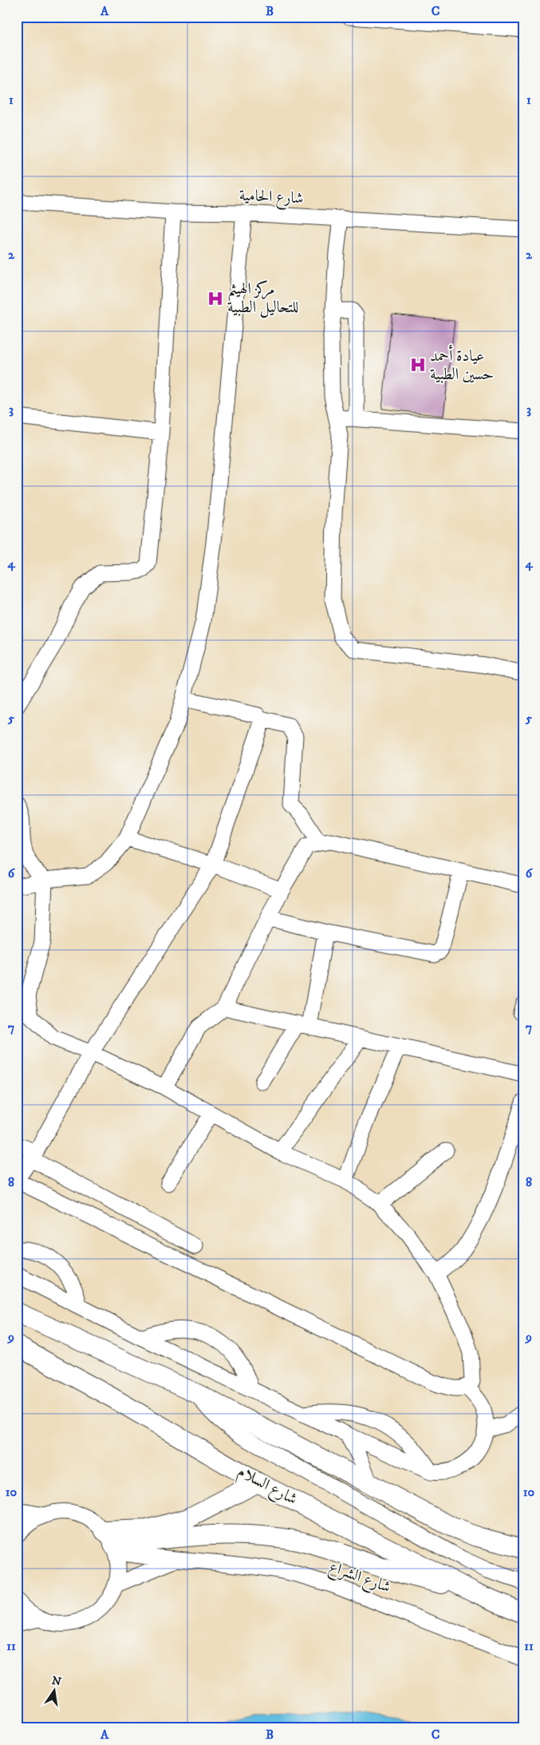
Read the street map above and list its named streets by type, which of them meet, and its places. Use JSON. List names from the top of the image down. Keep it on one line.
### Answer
{"streets":{"main road":["شارع السلام"],"street":["شارع الحامية","شارع الشراع"]},"places":{"hospital":["مركز الهيثم للتحاليل الطبية","عيادة أحمد حسين الطبية"]},"north":"top","grid":{"columns":["A","B","C"],"rows":["1","2","3","4","5","6","7","8","9","10","11"]}}
